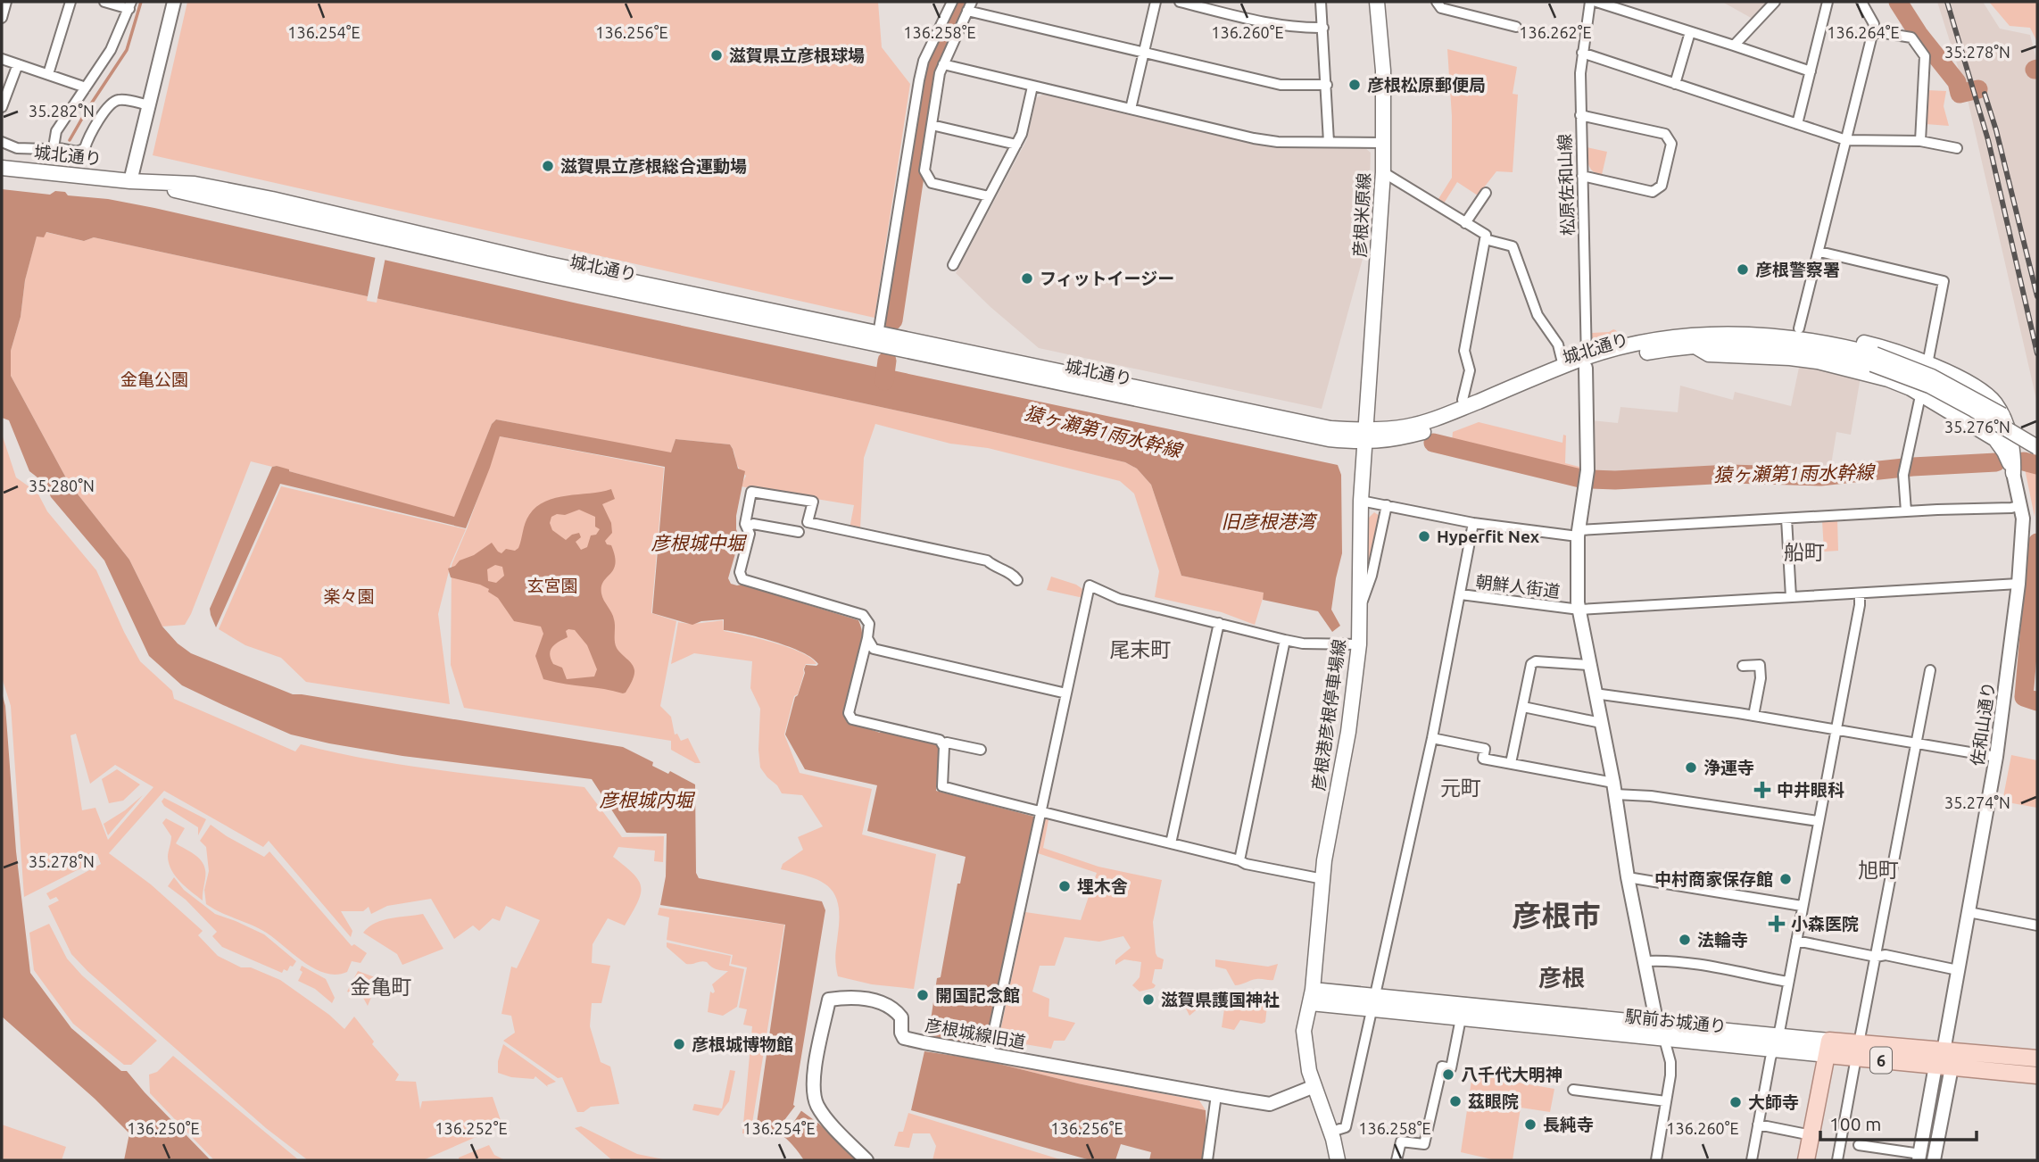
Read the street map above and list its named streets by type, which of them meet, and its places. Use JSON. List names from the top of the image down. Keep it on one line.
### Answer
{"streets":{"main road":["城北通り","彦根米原線","彦根港彦根停車場線","駅前お城通り","6"],"street":["松原佐和山線","朝鮮人街道","佐和山通り","彦根城線旧道"]},"crossings":[["城北通り","松原佐和山線"],["城北通り","彦根米原線"],["城北通り","彦根港彦根停車場線"],["彦根米原線","彦根港彦根停車場線"],["朝鮮人街道","彦根港彦根停車場線"],["朝鮮人街道","佐和山通り"],["朝鮮人街道","駅前お城通り"],["彦根港彦根停車場線","駅前お城通り"],["彦根港彦根停車場線","彦根城線旧道"],["佐和山通り","駅前お城通り"]],"districts":["船町","尾末町","元町","旭町","彦根市","彦根","金亀町"],"water":["猿ヶ瀬第1雨水幹線","旧彦根港湾","彦根城中堀","彦根城内堀"],"parks":["金亀公園","玄宮園","楽々園"],"places":{"other":["滋賀県立彦根球場","彦根松原郵便局","滋賀県立彦根総合運動場","彦根警察署","フィットイージー","Hyperfit Nex","浄運寺","中村商家保存館","埋木舎","法輪寺","開国記念館","滋賀県護国神社","彦根城博物館","八千代大明神","茲眼院","大師寺","長純寺"],"health":["中井眼科","小森医院"]},"scale_bar":"100 m","coordinates":["136.254°E","136.256°E","136.258°E","136.260°E","136.262°E","136.264°E","35.278°N","35.282°N","35.276°N","35.280°N","35.274°N","136.250°E","136.252°E"]}
